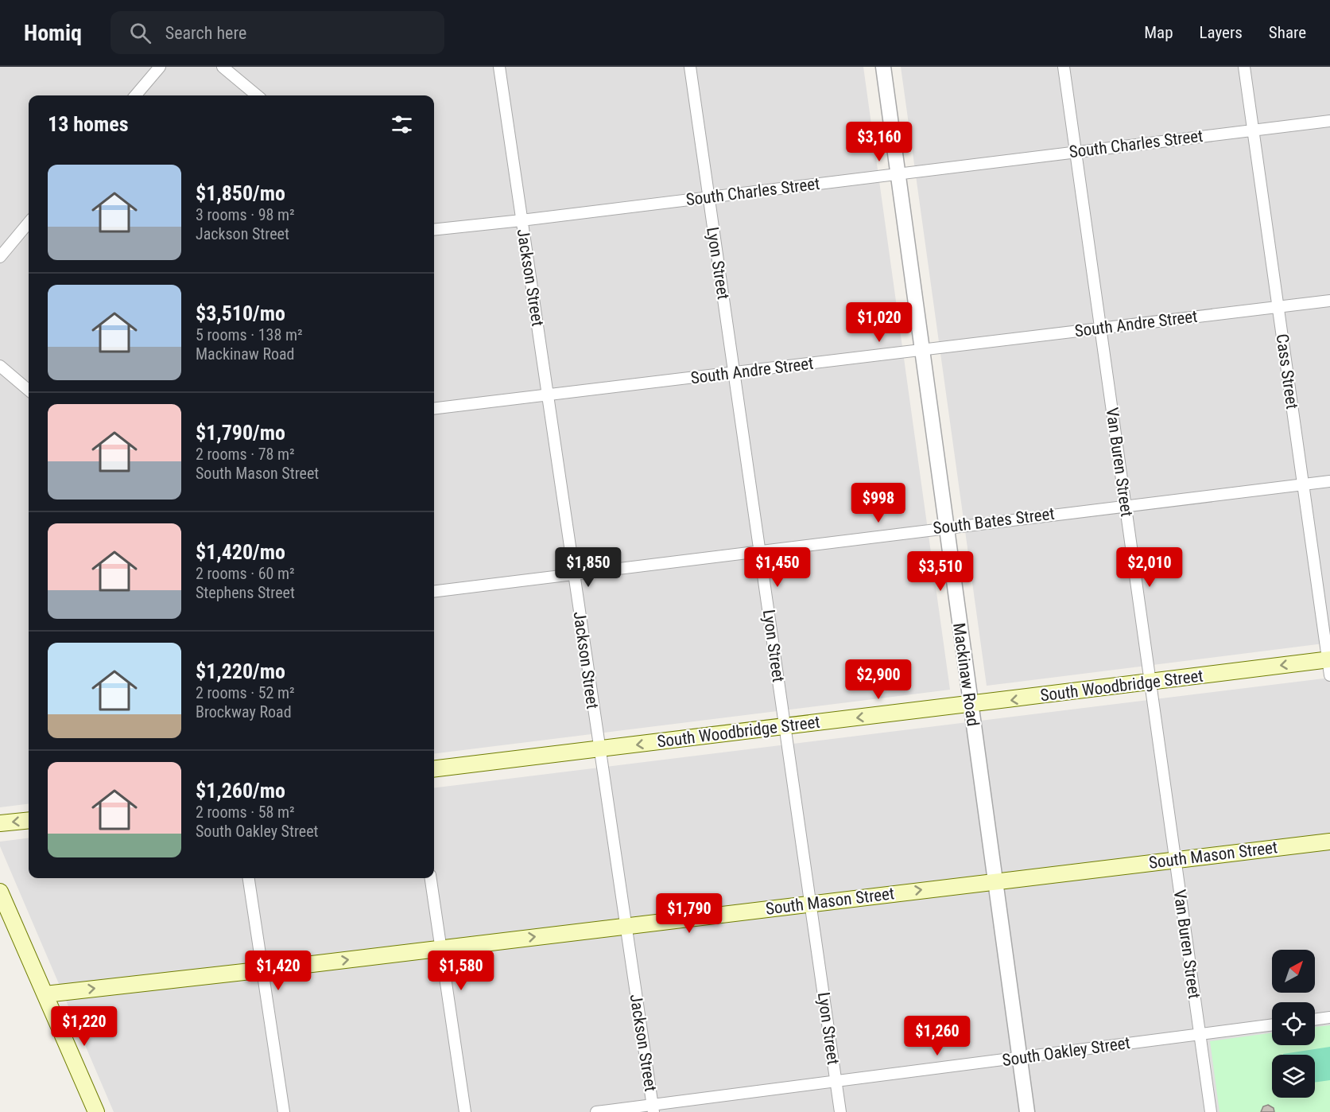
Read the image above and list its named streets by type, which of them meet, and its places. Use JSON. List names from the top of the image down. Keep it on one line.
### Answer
{"streets":{"main road":["South Woodbridge Street","South Mason Street"],"street":["South Charles Street","Lyon Street","Jackson Street","South Andre Street","Cass Street","Van Buren Street","South Bates Street","Mackinaw Road","South Oakley Street"]},"crossings":[["South Charles Street","Lyon Street"],["South Charles Street","Jackson Street"],["South Charles Street","Cass Street"],["South Charles Street","Van Buren Street"],["South Charles Street","Mackinaw Road"],["Lyon Street","South Andre Street"],["Lyon Street","South Bates Street"],["Lyon Street","South Woodbridge Street"],["Lyon Street","South Mason Street"],["Lyon Street","South Oakley Street"],["Jackson Street","South Andre Street"],["Jackson Street","South Bates Street"],["Jackson Street","South Woodbridge Street"],["Jackson Street","South Mason Street"],["Jackson Street","South Oakley Street"],["South Andre Street","Cass Street"],["South Andre Street","Van Buren Street"],["South Andre Street","Mackinaw Road"],["Cass Street","South Bates Street"],["Cass Street","South Woodbridge Street"],["Van Buren Street","South Bates Street"],["Van Buren Street","South Woodbridge Street"],["Van Buren Street","South Mason Street"],["Van Buren Street","South Oakley Street"],["South Bates Street","Mackinaw Road"],["Mackinaw Road","South Woodbridge Street"],["Mackinaw Road","South Mason Street"],["Mackinaw Road","South Oakley Street"]],"one_way":["South Woodbridge Street","South Mason Street"],"north":"top right","page":{"header":"Homiq","search":"Search here","nav":["Map","Layers","Share"],"heading":"13 homes","price":["$3,160","$1,020","$998","$1,850","$1,450","$2,010","$3,510","$2,900","$1,790","$1,420","$1,580","$1,220","$1,260"],"list":[{"name":"$1,850/mo","note":"3 rooms · 98 m² · Jackson Street"},{"name":"$3,510/mo","note":"5 rooms · 138 m² · Mackinaw Road"},{"name":"$1,790/mo","note":"2 rooms · 78 m² · South Mason Street"},{"name":"$1,420/mo","note":"2 rooms · 60 m² · Stephens Street"},{"name":"$1,220/mo","note":"2 rooms · 52 m² · Brockway Road"},{"name":"$1,260/mo","note":"2 rooms · 58 m² · South Oakley Street"}]}}
